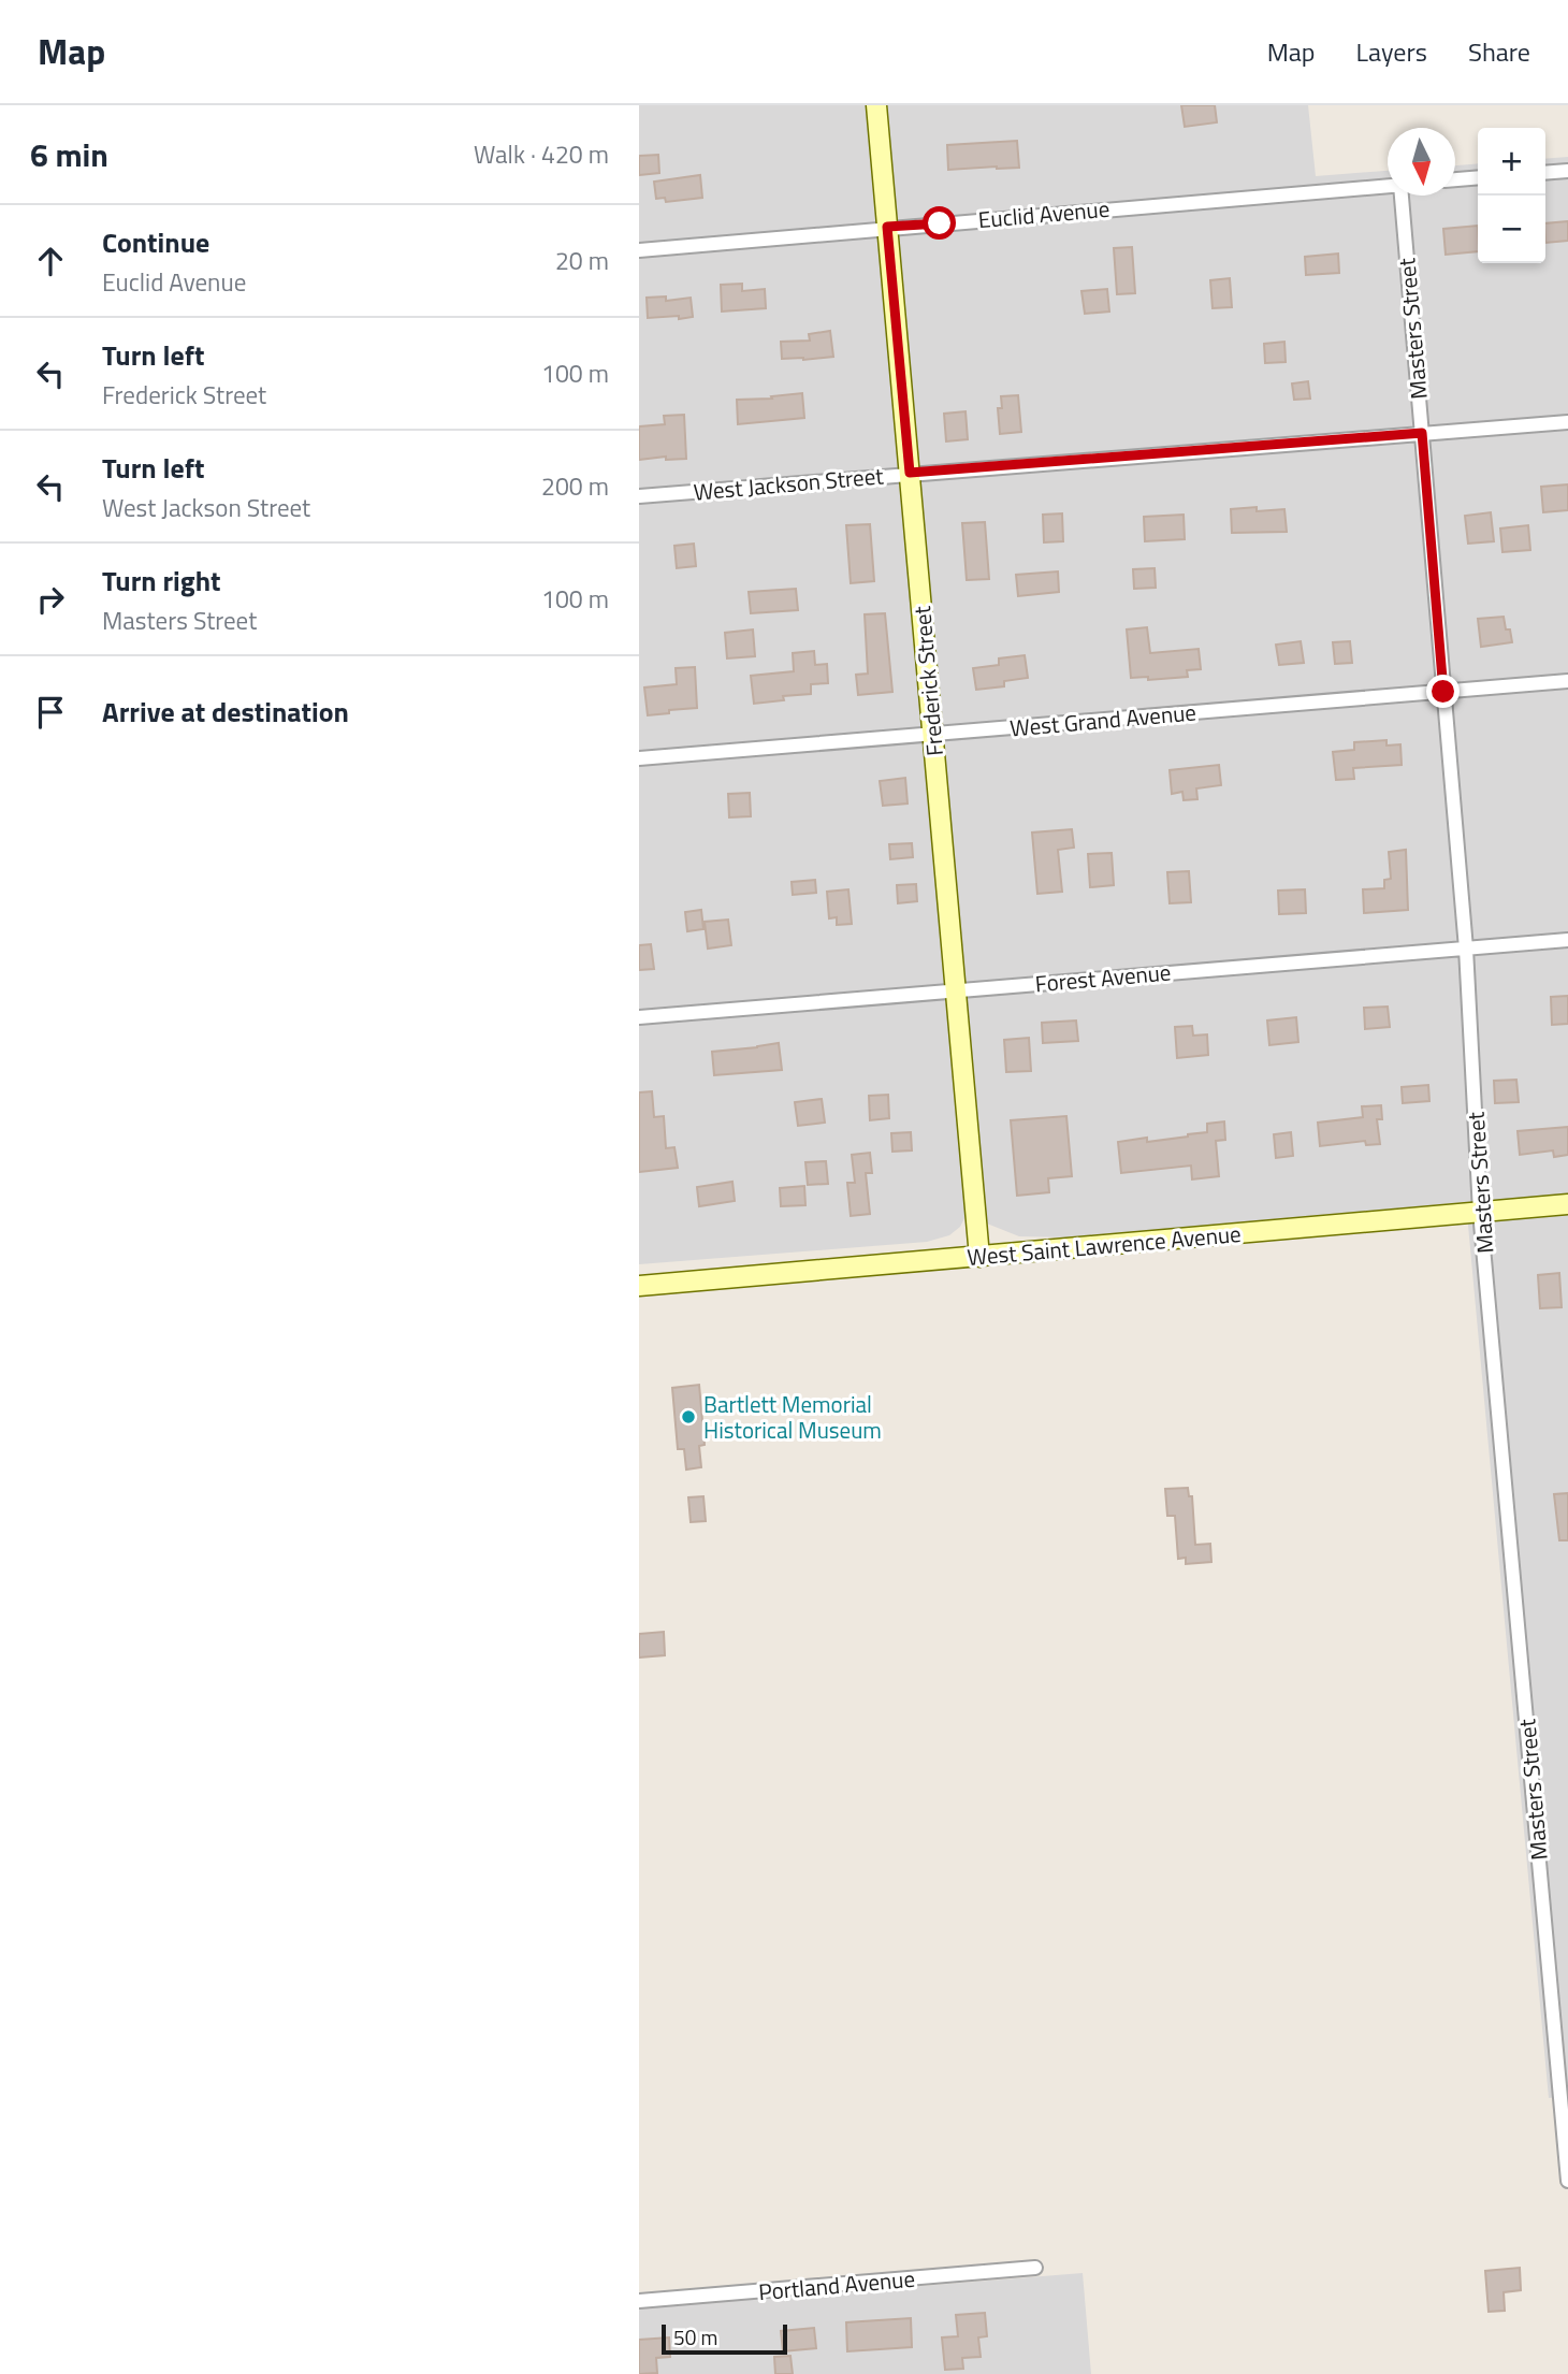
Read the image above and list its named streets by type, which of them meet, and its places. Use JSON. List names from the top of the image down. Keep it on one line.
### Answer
{"streets":{"street":["Euclid Avenue","Masters Street","West Jackson Street","Frederick Street","West Grand Avenue","Forest Avenue","West Saint Lawrence Avenue","Portland Avenue"]},"crossings":[["Euclid Avenue","Frederick Street"],["Masters Street","West Jackson Street"],["Masters Street","West Grand Avenue"],["Masters Street","Forest Avenue"],["Masters Street","West Saint Lawrence Avenue"],["West Jackson Street","Frederick Street"],["Frederick Street","West Grand Avenue"],["Frederick Street","Forest Avenue"],["Frederick Street","West Saint Lawrence Avenue"]],"places":["Bartlett Memorial Historical Museum"],"scale_bar":"50 m","north":"bottom","page":{"header":"Map","nav":["Map","Layers","Share"],"heading":["6 min","Walk · 420 m"],"map_buttons":["+","−"],"list":[["Continue","Euclid Avenue","20 m"],["Turn left","Frederick Street","100 m"],["Turn left","West Jackson Street","200 m"],["Turn right","Masters Street","100 m"],"Arrive at destination"],"scale":"50 m"}}
